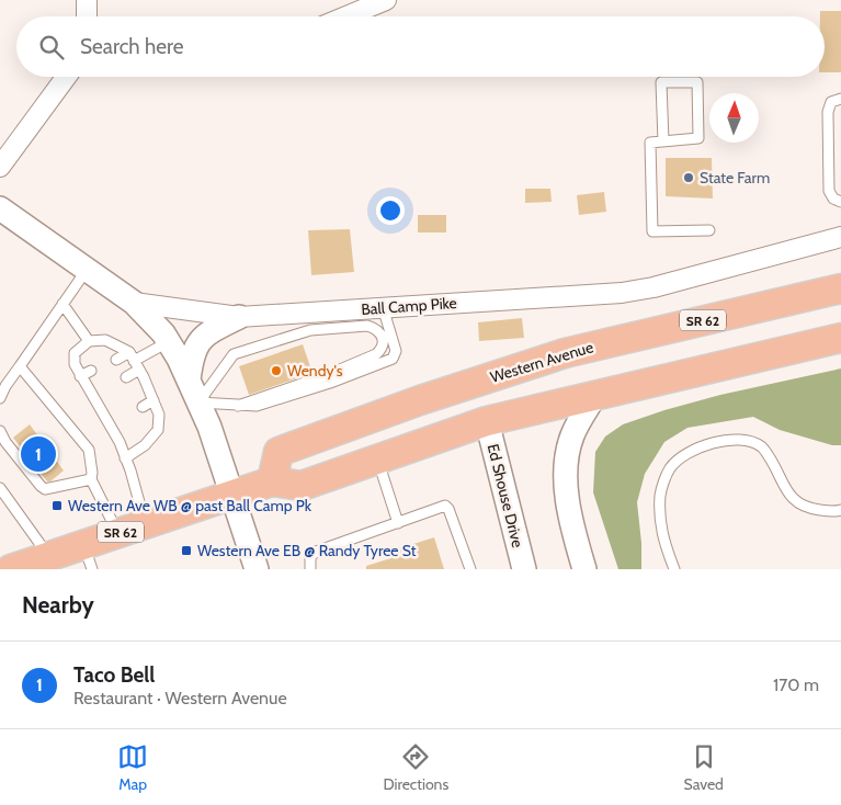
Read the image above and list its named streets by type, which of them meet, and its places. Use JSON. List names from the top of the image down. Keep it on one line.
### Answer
{"streets":{"main road":["SR 62","Western Avenue"],"street":["Ball Camp Pike","Ed Shouse Drive"]},"crossings":[["SR 62","Western Avenue"],["SR 62","Ed Shouse Drive"]],"places":{"other":["State Farm","Wendy's"],"transit":["Western Ave WB @ past Ball Camp Pk","Western Ave EB @ Randy Tyree St"]},"north":"top","page":{"search":"Search here","pins":"1","heading":"Nearby","list":[{"mark":"1","name":"Taco Bell","note":"Restaurant · Western Avenue","value":"170 m"}],"nav":["Map","Directions","Saved"]}}
